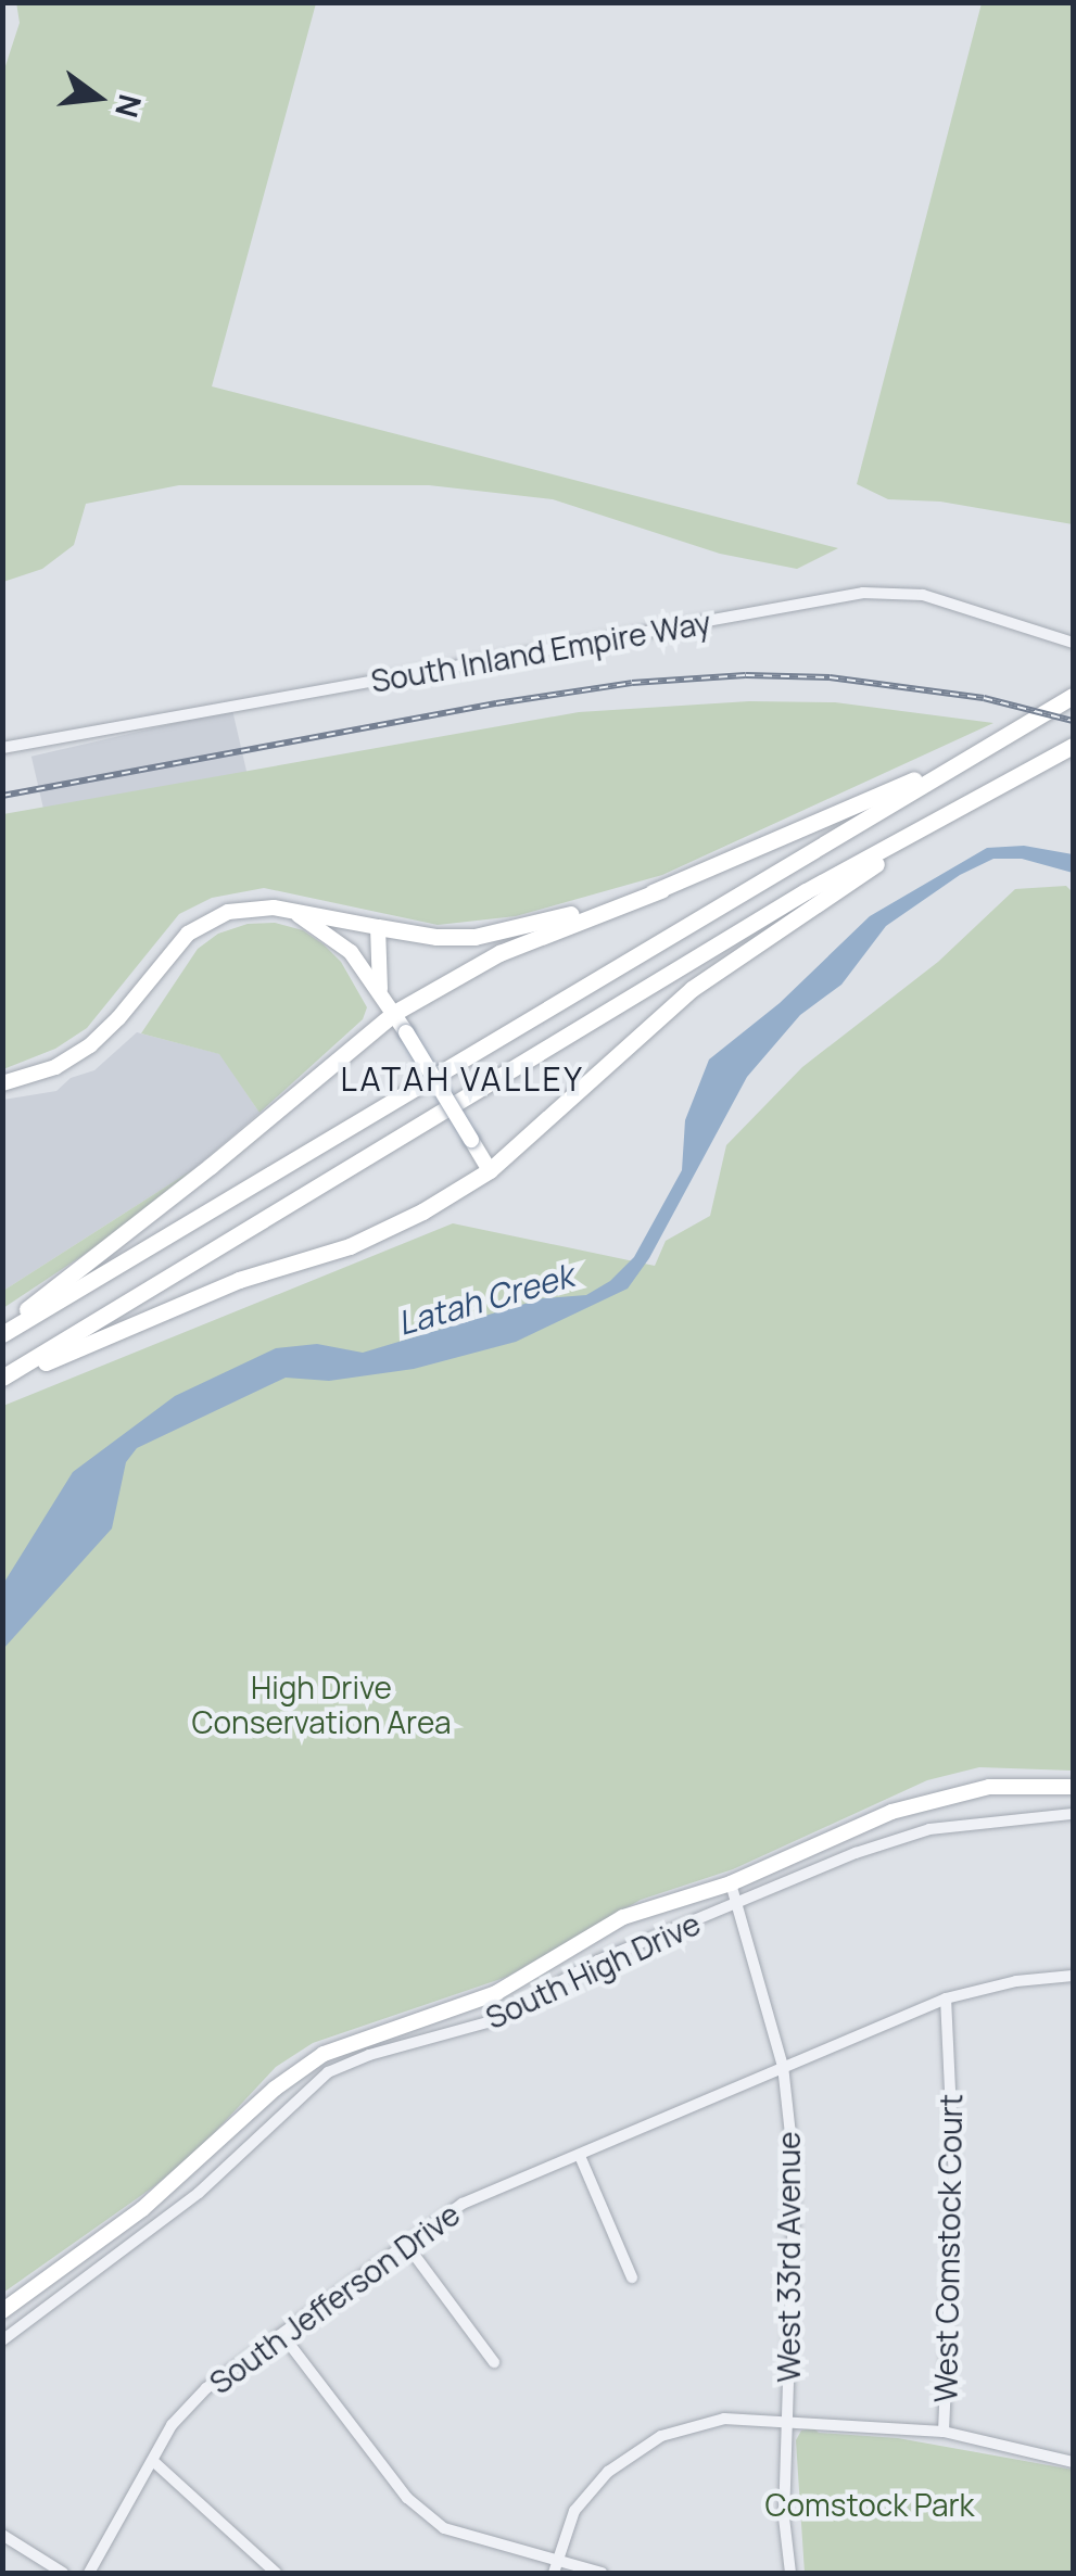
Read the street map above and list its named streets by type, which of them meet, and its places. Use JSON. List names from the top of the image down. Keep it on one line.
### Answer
{"streets":{"main road":["South High Drive"],"street":["South Inland Empire Way","West Comstock Court","West 33rd Avenue","South Jefferson Drive"]},"crossings":[["South High Drive","West 33rd Avenue"],["West Comstock Court","South Jefferson Drive"],["West 33rd Avenue","South Jefferson Drive"]],"districts":["LATAH VALLEY"],"water":["Latah Creek"],"parks":["High Drive Conservation Area","Comstock Park"],"north":"right"}
